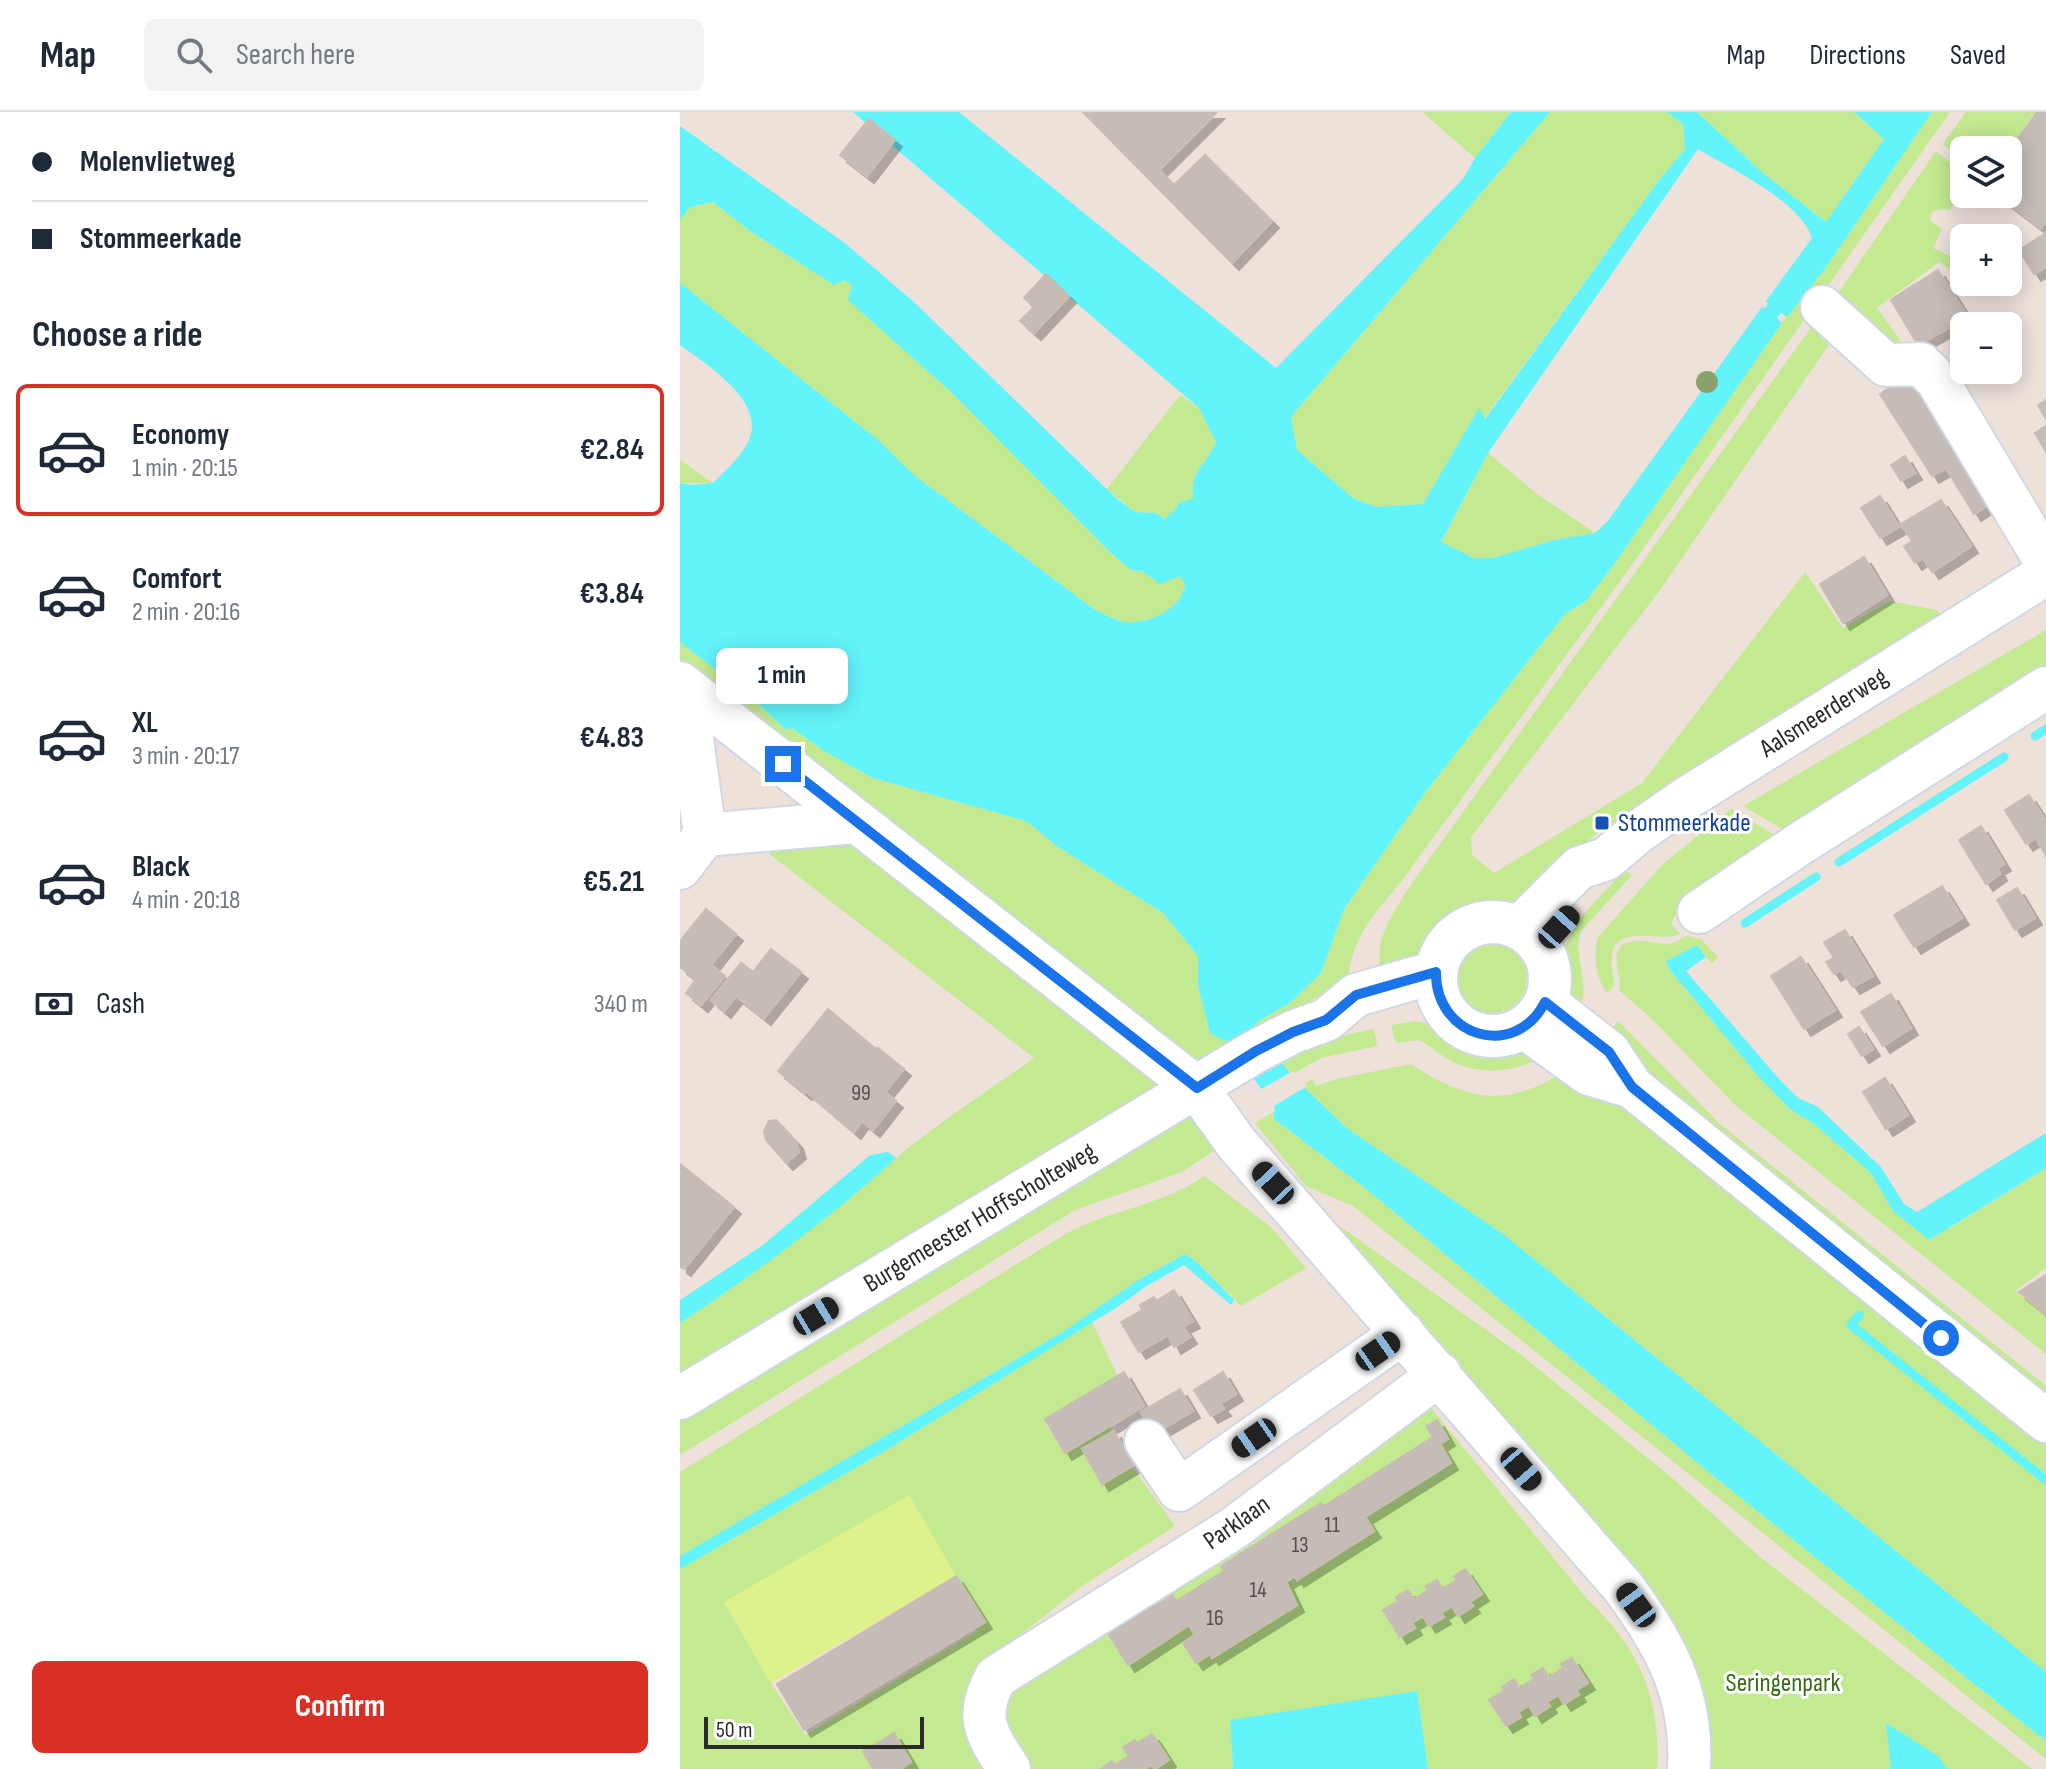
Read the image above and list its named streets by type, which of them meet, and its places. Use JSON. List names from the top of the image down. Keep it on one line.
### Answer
{"streets":{"street":["Aalsmeerderweg","Burgemeester Hoffscholteweg","Parklaan"]},"parks":["Seringenpark"],"places":{"transit":["Stommeerkade"]},"house_numbers":["99","11","13","14","16"],"scale_bar":"50 m","page":{"header":"Map","search":"Search here","nav":["Map","Directions","Saved"],"banner":["Molenvlietweg","Stommeerkade"],"map_buttons":["+","−"],"heading":"Choose a ride","list":[{"name":"Economy","note":"1 min · 20:15","value":"€2.84"},{"name":"Comfort","note":"2 min · 20:16","value":"€3.84"},{"name":"XL","note":"3 min · 20:17","value":"€4.83"},{"name":"Black","note":"4 min · 20:18","value":"€5.21"}],"bubble":"1 min","pay":["Cash","340 m"],"buttons":"Confirm","scale":"50 m"}}
